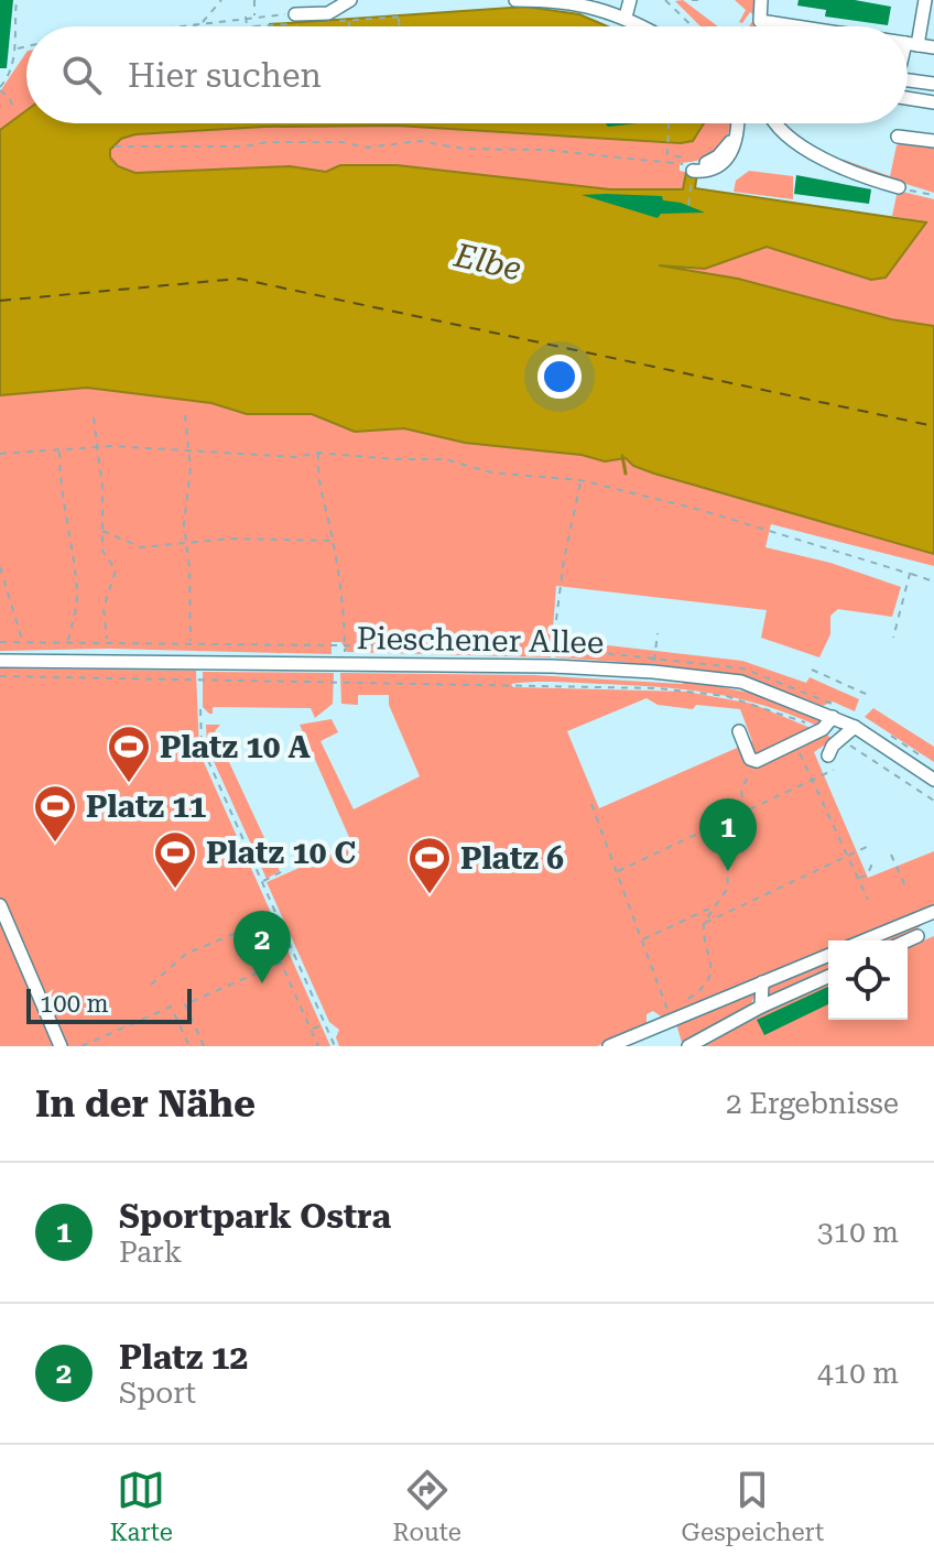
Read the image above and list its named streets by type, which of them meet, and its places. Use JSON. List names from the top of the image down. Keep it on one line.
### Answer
{"streets":{"street":["Pieschener Allee"]},"water":["Elbe"],"places":{"sports":["Platz 10 A","Platz 11","Platz 10 C","Platz 6"]},"scale_bar":"100 m","page":{"search":"Hier suchen","pins":["1","2"],"scale":"100 m","heading":["In der Nähe","2 Ergebnisse"],"list":[{"mark":"1","name":"Sportpark Ostra","note":"Park","value":"310 m"},{"mark":"2","name":"Platz 12","note":"Sport","value":"410 m"}],"nav":["Karte","Route","Gespeichert"]}}
